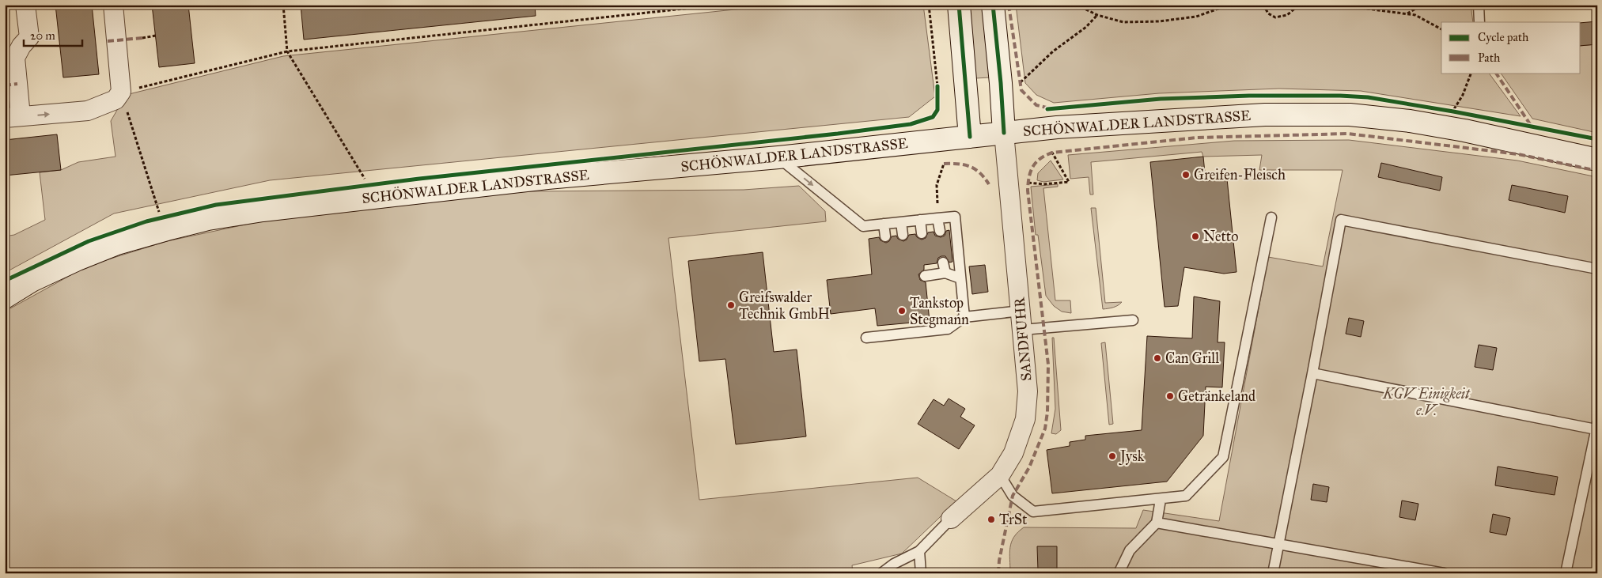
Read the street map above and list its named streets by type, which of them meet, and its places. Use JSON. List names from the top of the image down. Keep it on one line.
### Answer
{"streets":{"main road":["SCHÖNWALDER LANDSTRASSE"],"street":["SANDFUHR"]},"crossings":[["SCHÖNWALDER LANDSTRASSE","SANDFUHR"]],"parks":["KGV Einigkeit e.V."],"places":["Greifen-Fleisch","Netto","Greifswalder Technik GmbH","Tankstop Stegmann","Can Grill","Getränkeland","Jysk","TrSt"],"legend":["Cycle path","Path"],"scale_bar":"20 m"}
